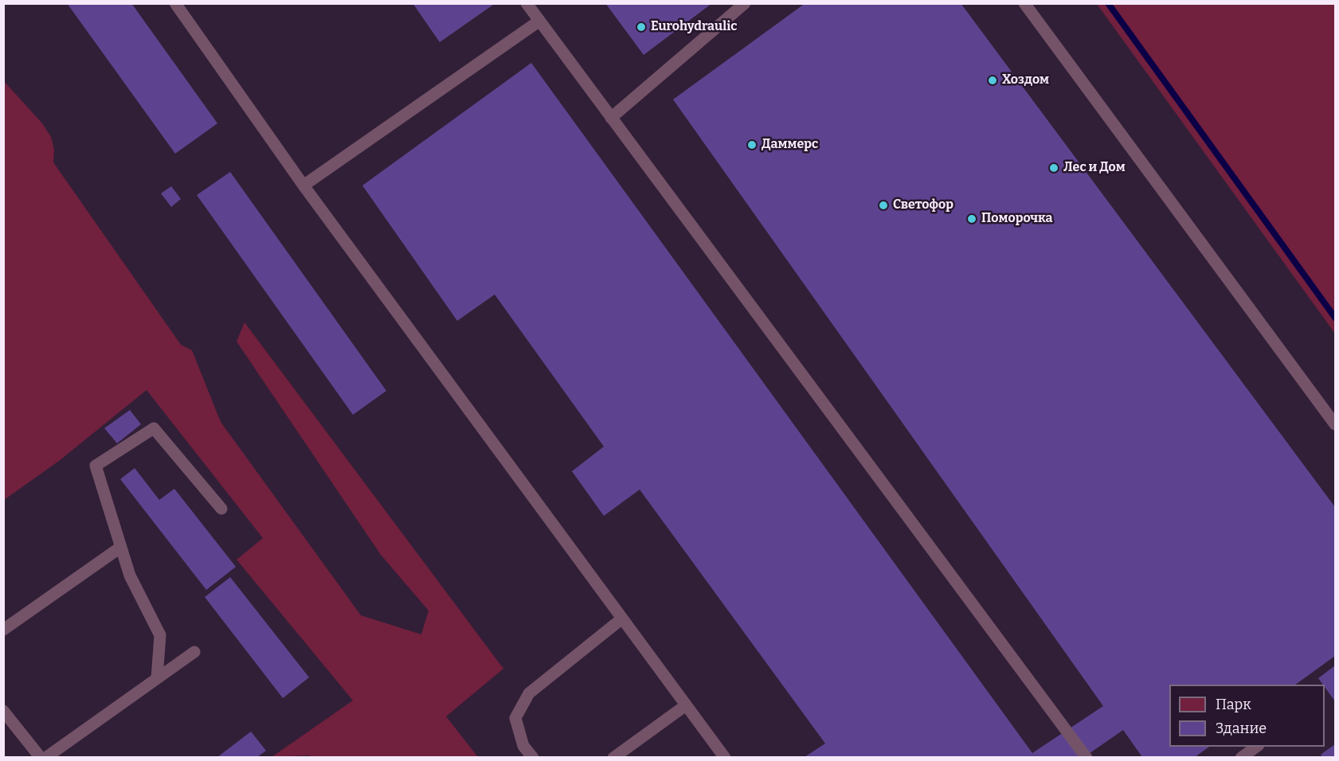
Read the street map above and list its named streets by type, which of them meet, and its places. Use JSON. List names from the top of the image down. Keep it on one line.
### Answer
{"places":["Eurohydraulic","Хоздом","Даммерс","Лес и Дом","Светофор","Поморочка"],"legend":["Парк","Здание"]}
